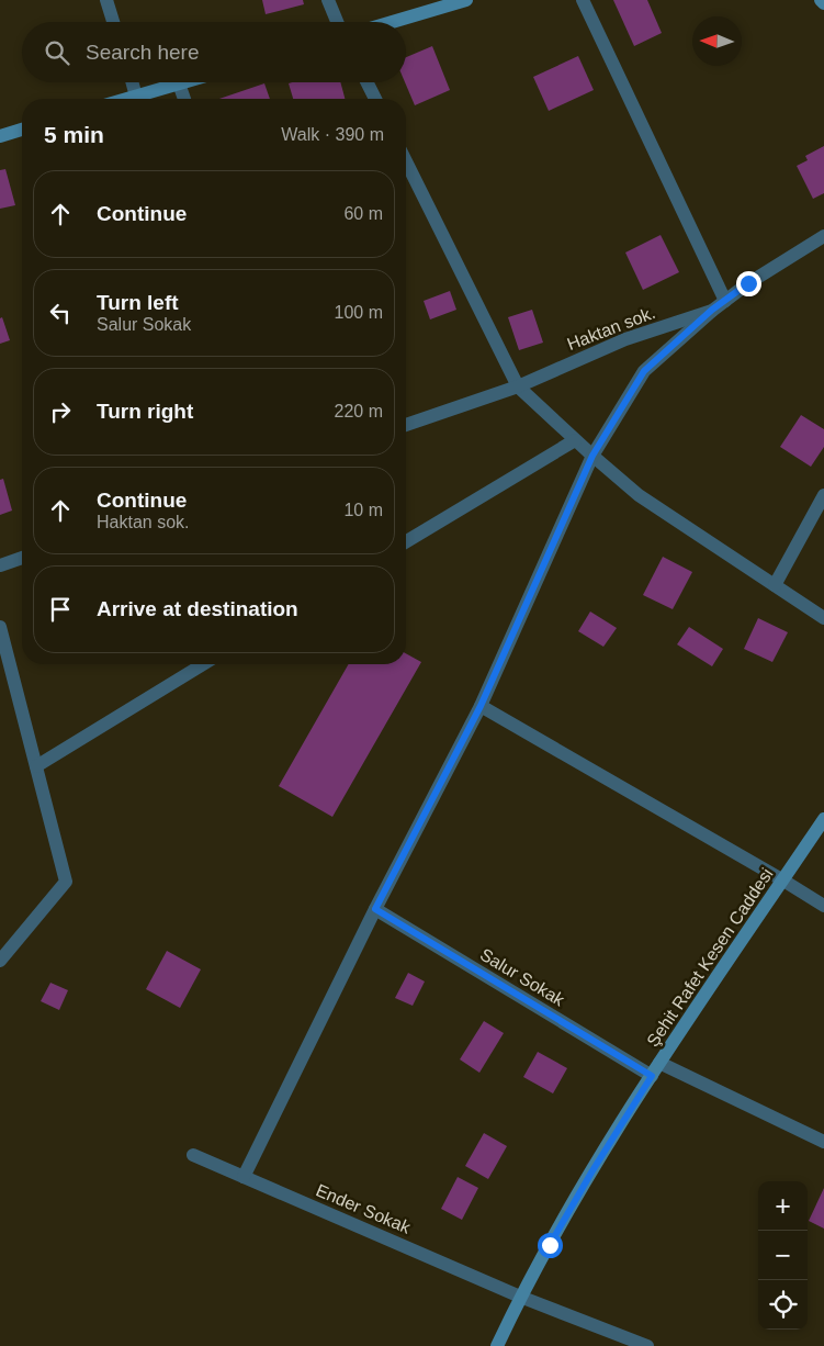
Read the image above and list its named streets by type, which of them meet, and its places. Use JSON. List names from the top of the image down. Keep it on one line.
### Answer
{"streets":{"street":["Haktan sok.","Şehit Rafet Kesen Caddesi","Salur Sokak","Ender Sokak"]},"crossings":[["Şehit Rafet Kesen Caddesi","Salur Sokak"],["Şehit Rafet Kesen Caddesi","Ender Sokak"]],"north":"left","page":{"search":"Search here","heading":["5 min","Walk · 390 m"],"list":[["Continue","60 m"],["Turn left","Salur Sokak","100 m"],["Turn right","220 m"],["Continue","Haktan sok.","10 m"],"Arrive at destination"],"map_buttons":["+","−"]}}
